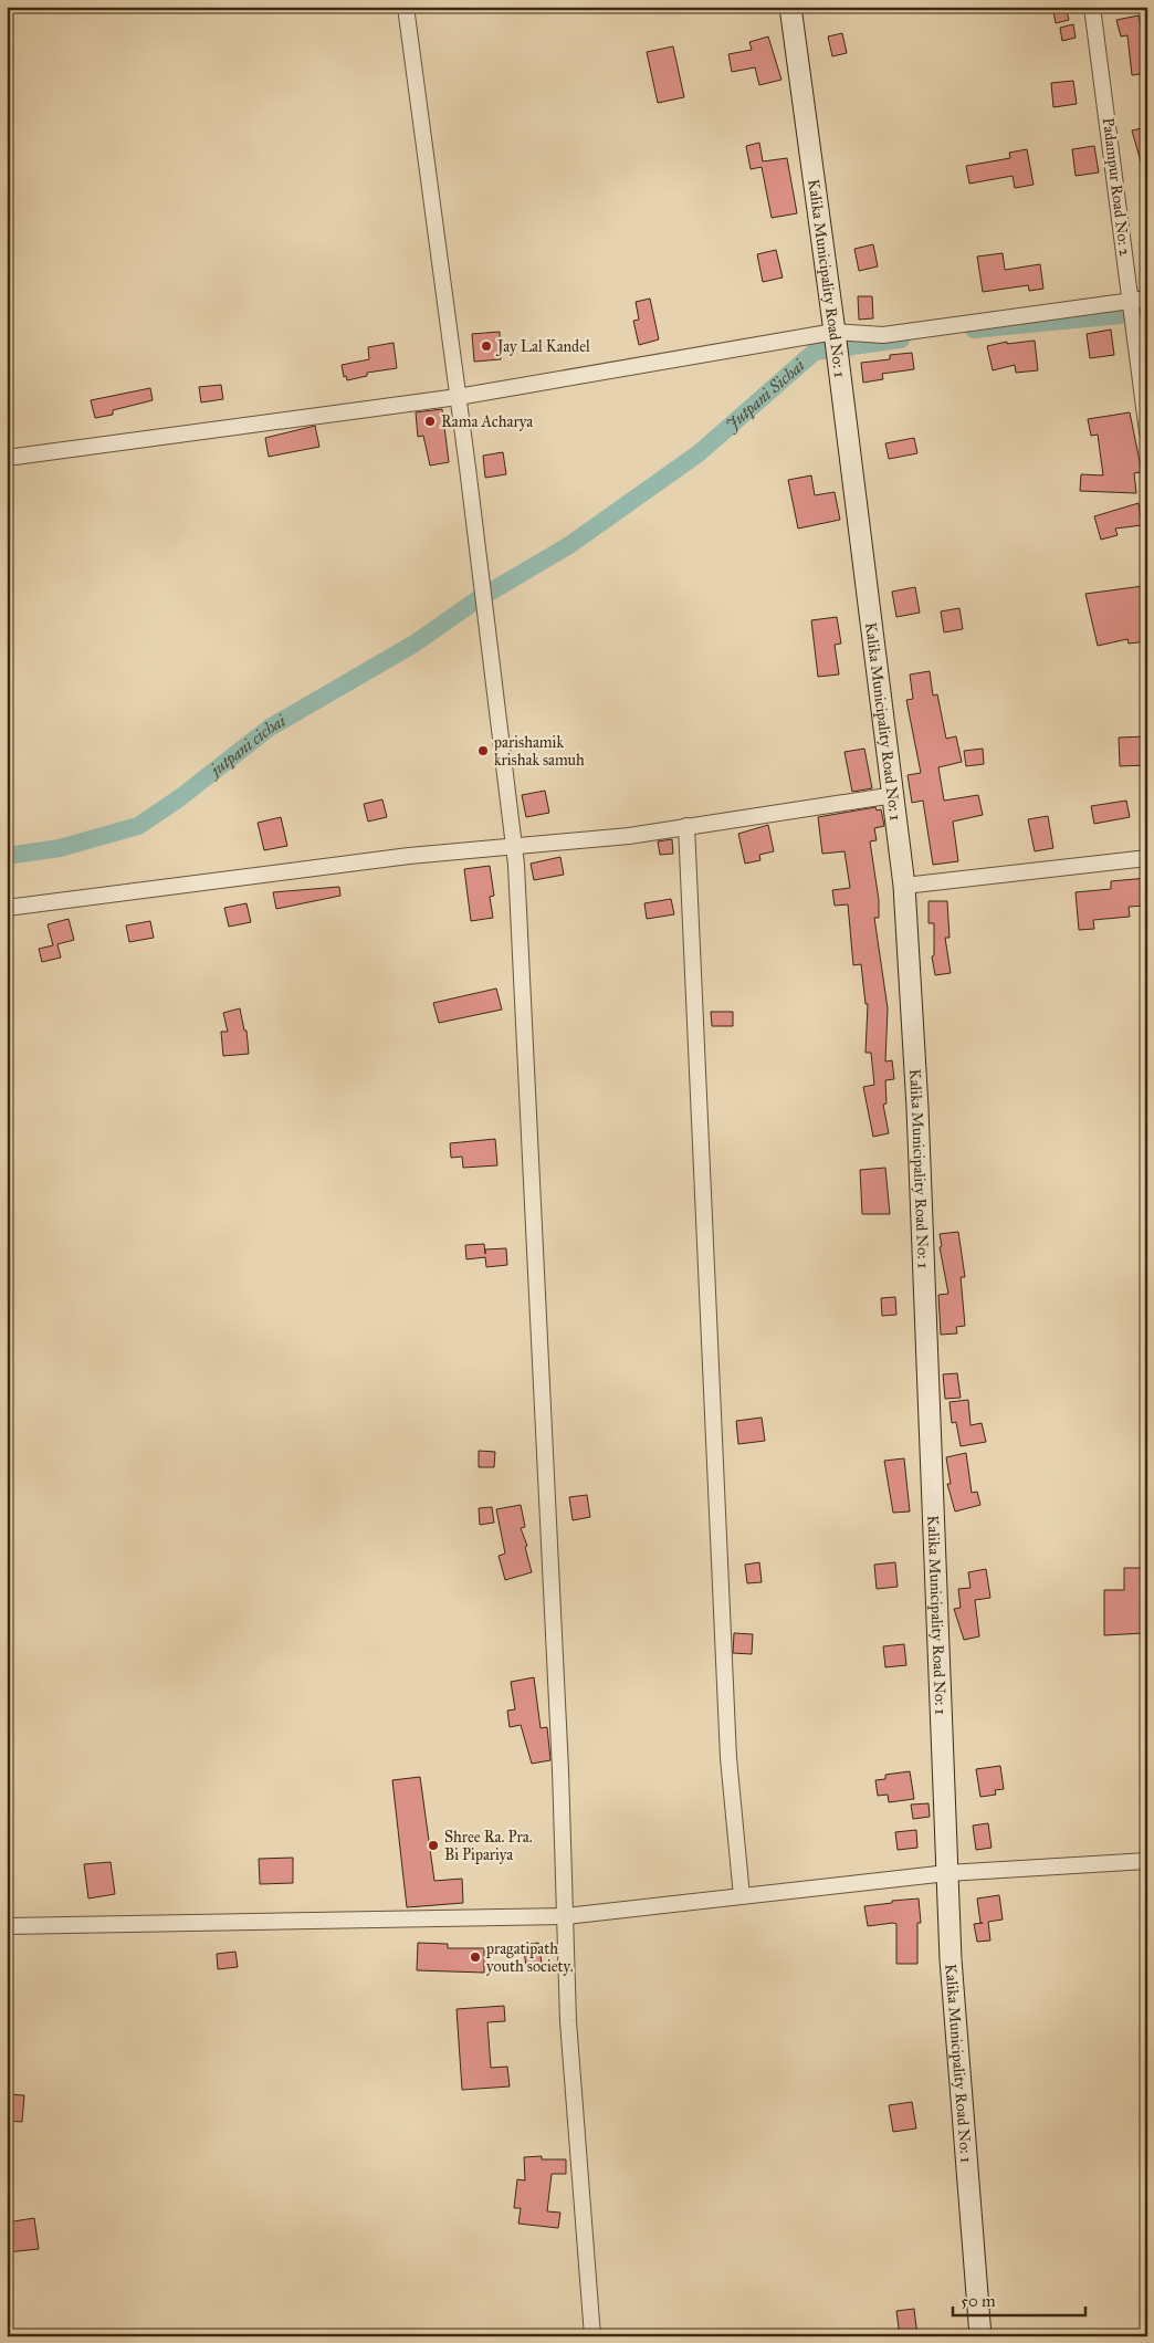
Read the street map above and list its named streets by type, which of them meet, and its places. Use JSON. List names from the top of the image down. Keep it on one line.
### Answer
{"streets":{"street":["Padampur Road No: 2","Kalika Municipality Road No: 1"]},"water":["Jutpani Sichai","jutpani cichai"],"places":["Jay Lal Kandel","Rama Acharya","parishamik krishak samuh","Shree Ra. Pra. Bi Pipariya","pragatipath youth society."],"scale_bar":"50 m"}
